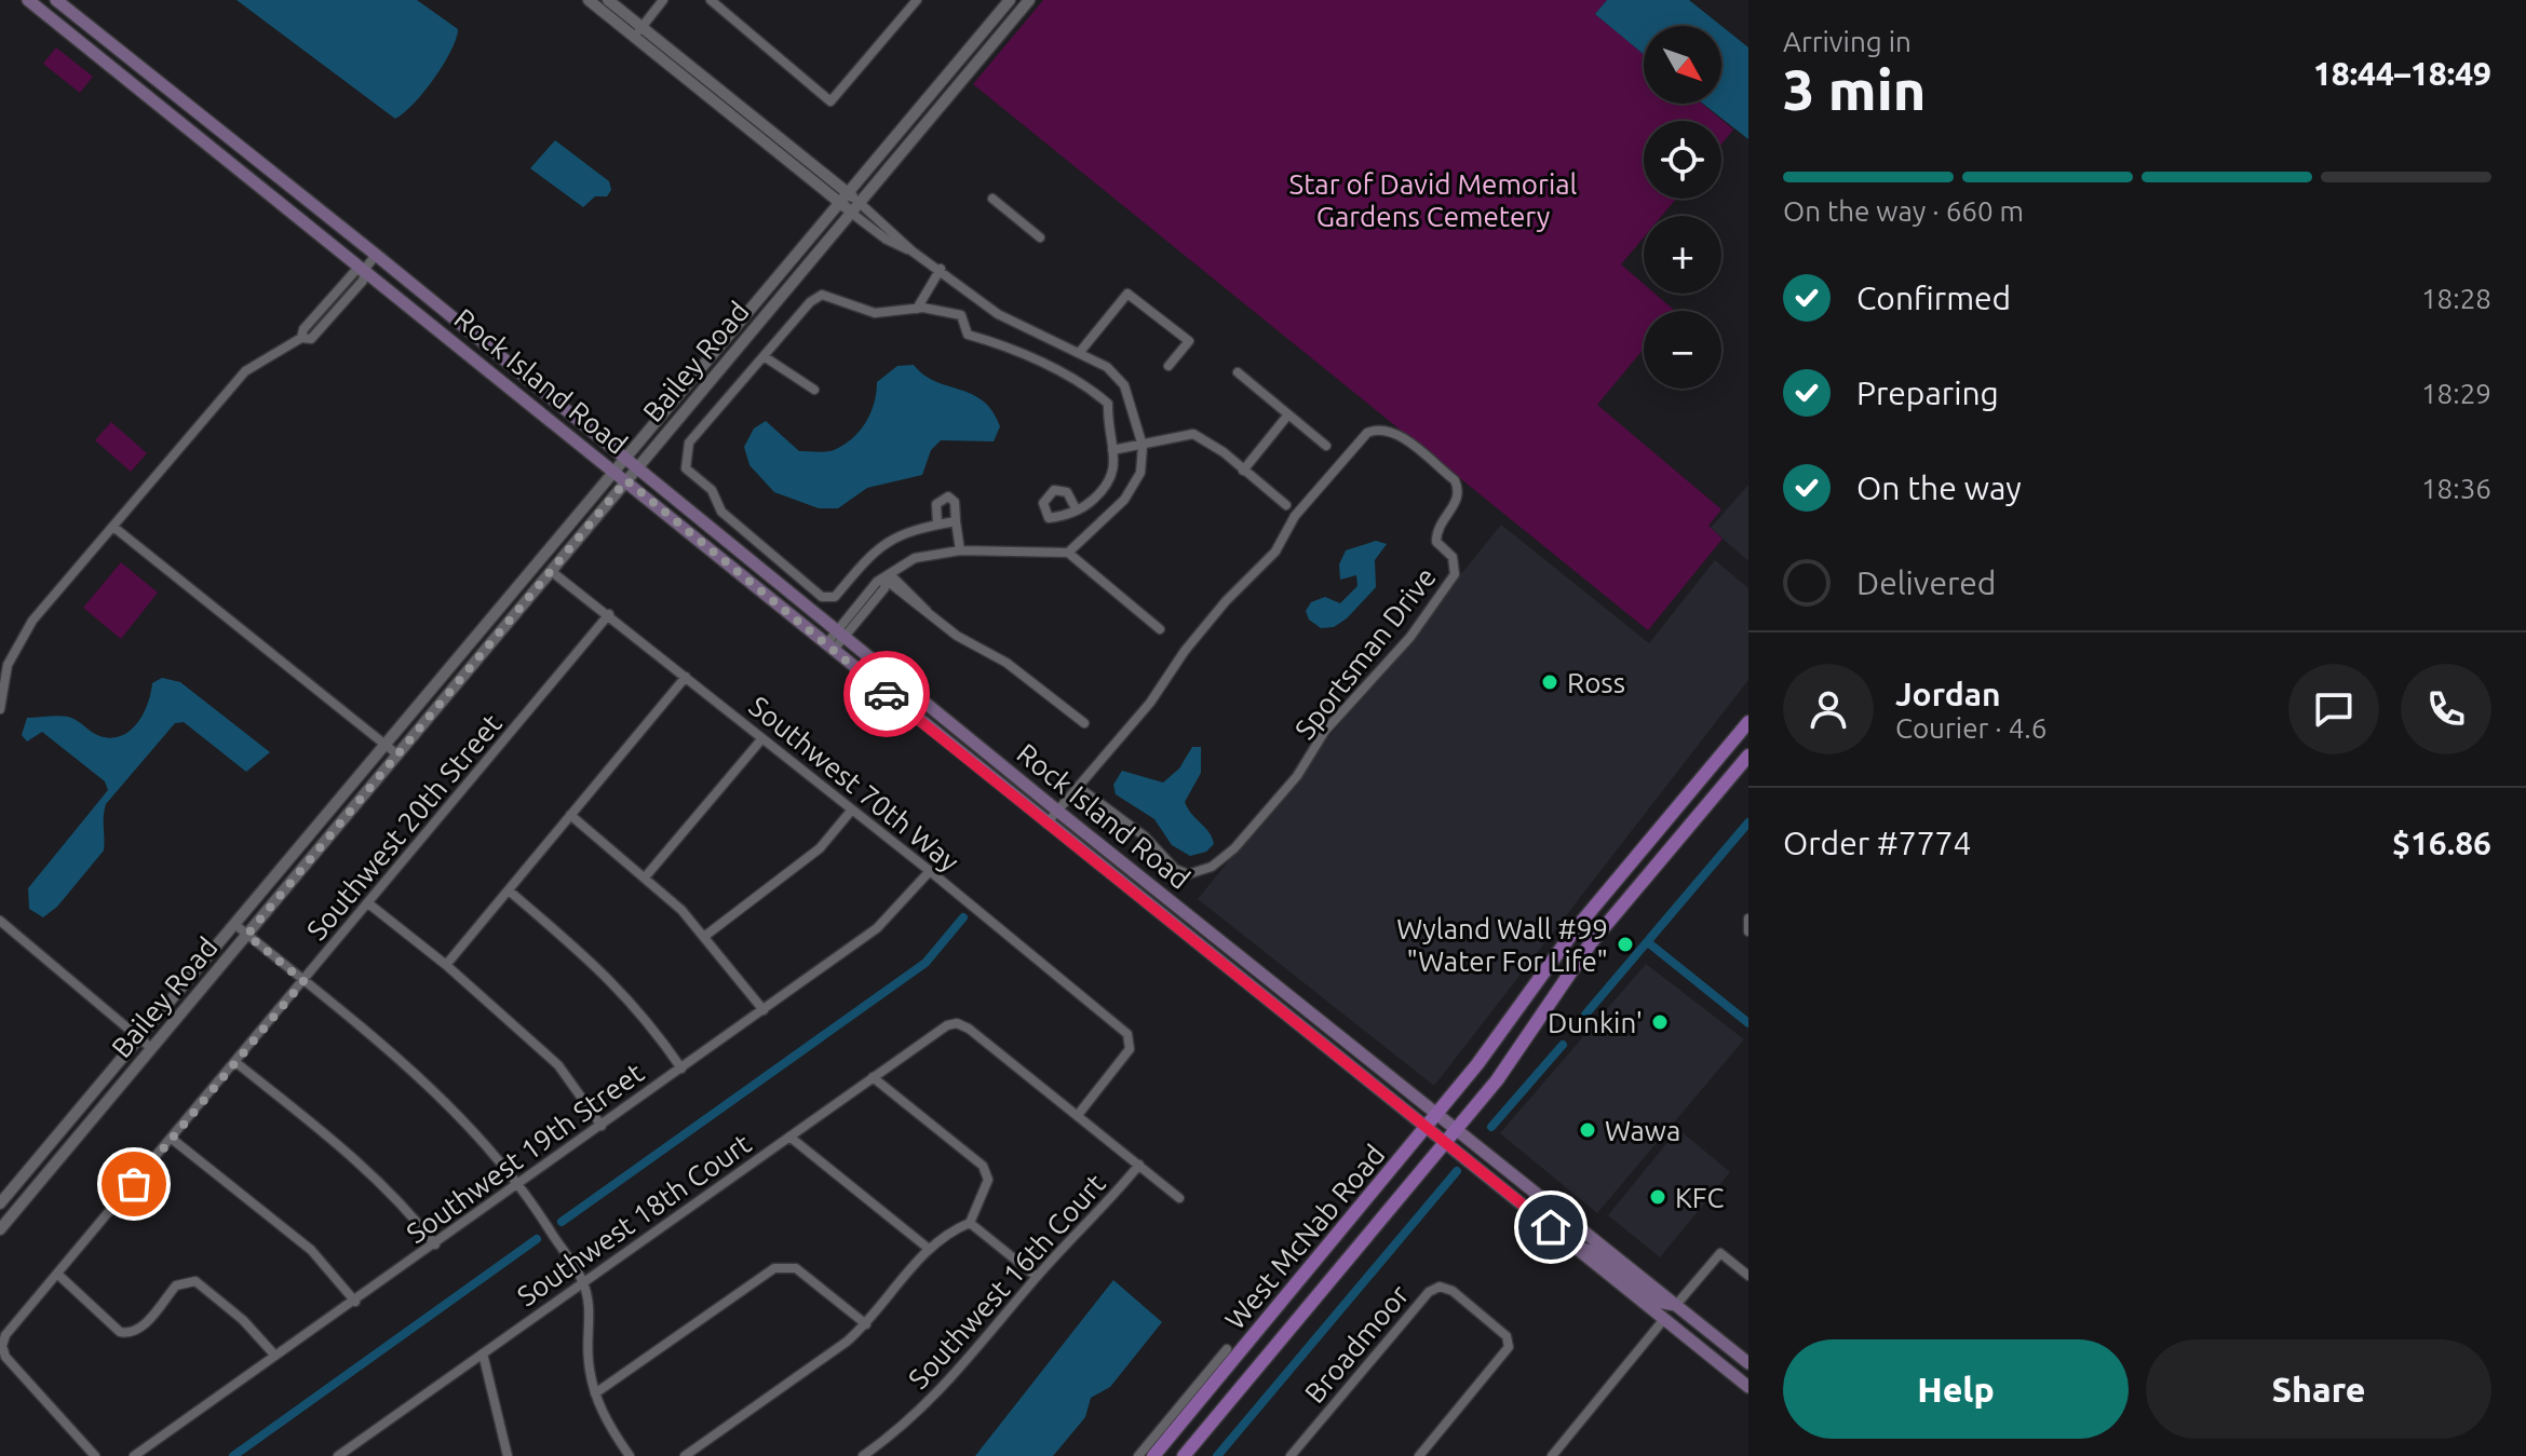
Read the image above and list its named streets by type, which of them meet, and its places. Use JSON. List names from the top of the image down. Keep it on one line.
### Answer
{"streets":{"main road":["Rock Island Road","West McNab Road"],"street":["Bailey Road","Sportsman Drive","Southwest 70th Way","Southwest 20th Street","Southwest 19th Street","Southwest 18th Court","Southwest 16th Court","Broadmoor"]},"crossings":[["Bailey Road","Rock Island Road"],["Bailey Road","Southwest 70th Way"],["Rock Island Road","Sportsman Drive"],["Rock Island Road","West McNab Road"],["Southwest 70th Way","Southwest 20th Street"],["Southwest 70th Way","Southwest 19th Street"],["Southwest 70th Way","Southwest 18th Court"]],"parks":["Star of David Memorial Gardens Cemetery"],"places":["Ross","Wyland Wall #99 \"Water For Life\"","Dunkin'","Wawa","KFC"],"north":"bottom right","page":{"heading":["3 min","Arriving in","18:44–18:49"],"panel":["Jordan","Courier · 4.6","Order #7774","$16.86"],"map_buttons":["+","−"],"bar":"On the way · 660 m","list":[["Confirmed","18:28"],["Preparing","18:29"],["On the way","18:36"],"Delivered"],"buttons":["Help","Share"]}}
